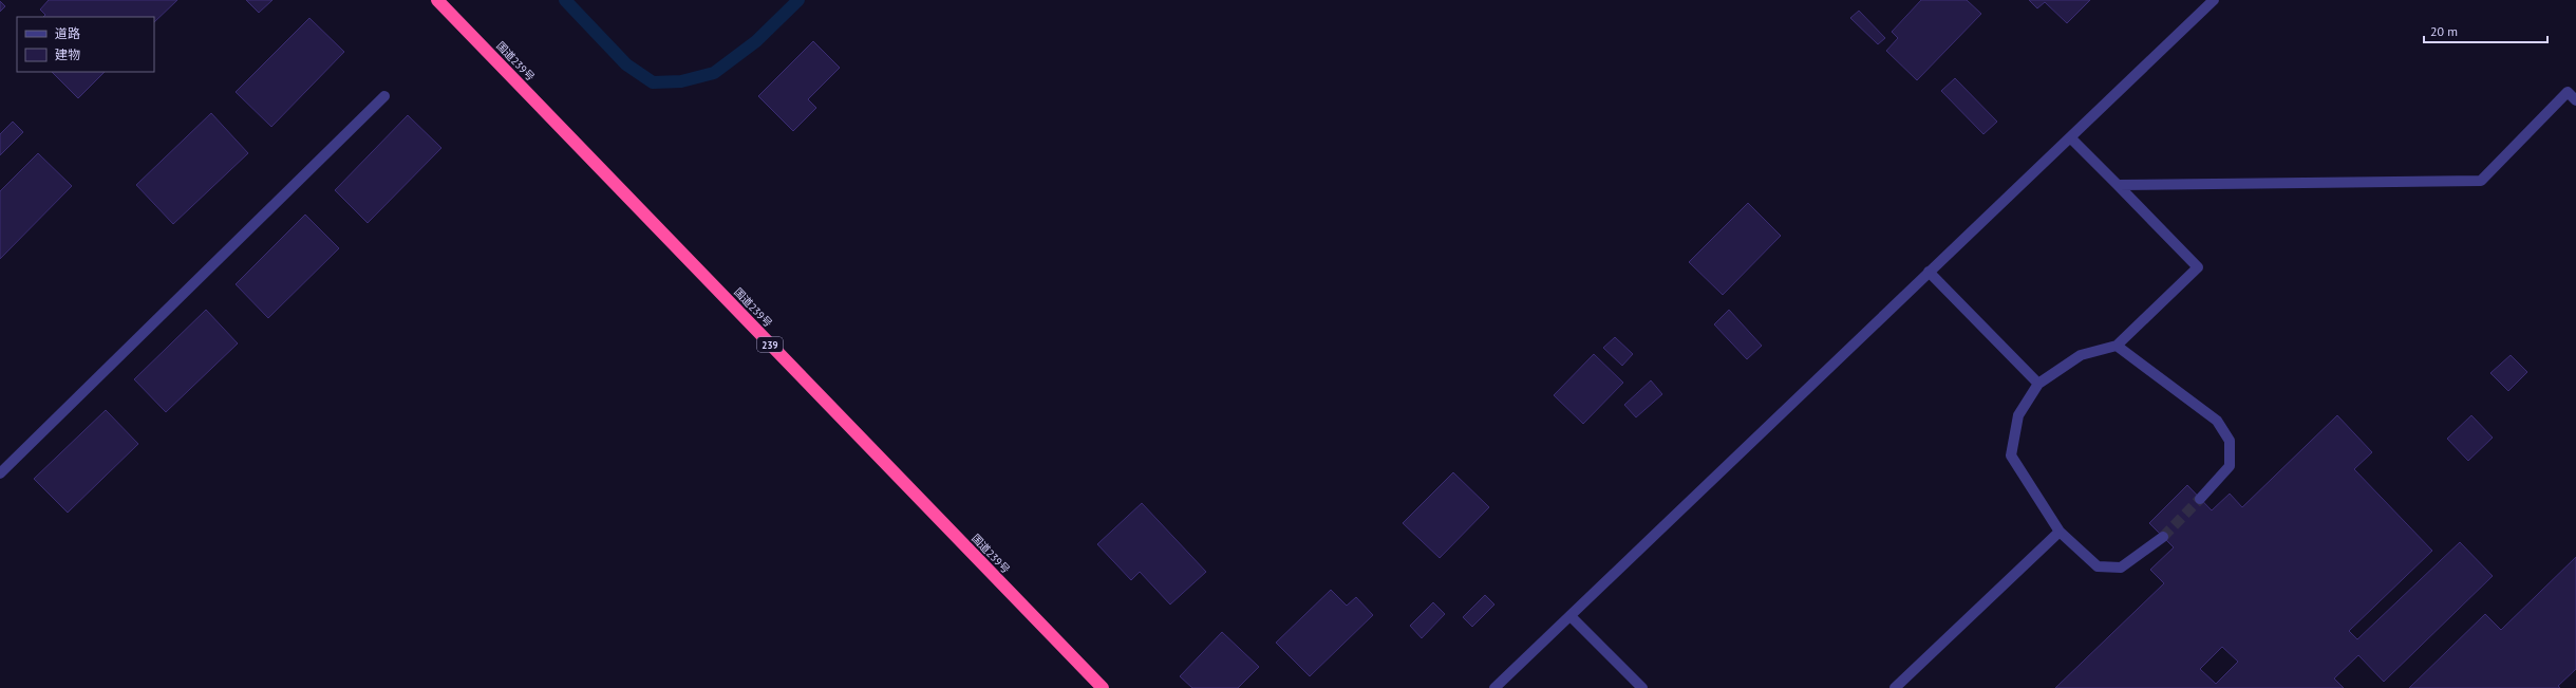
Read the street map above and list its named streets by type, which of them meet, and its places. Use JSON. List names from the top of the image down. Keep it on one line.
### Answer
{"streets":{"highway":["国道239号","239"]},"legend":["道路","建物"],"scale_bar":"20 m"}
